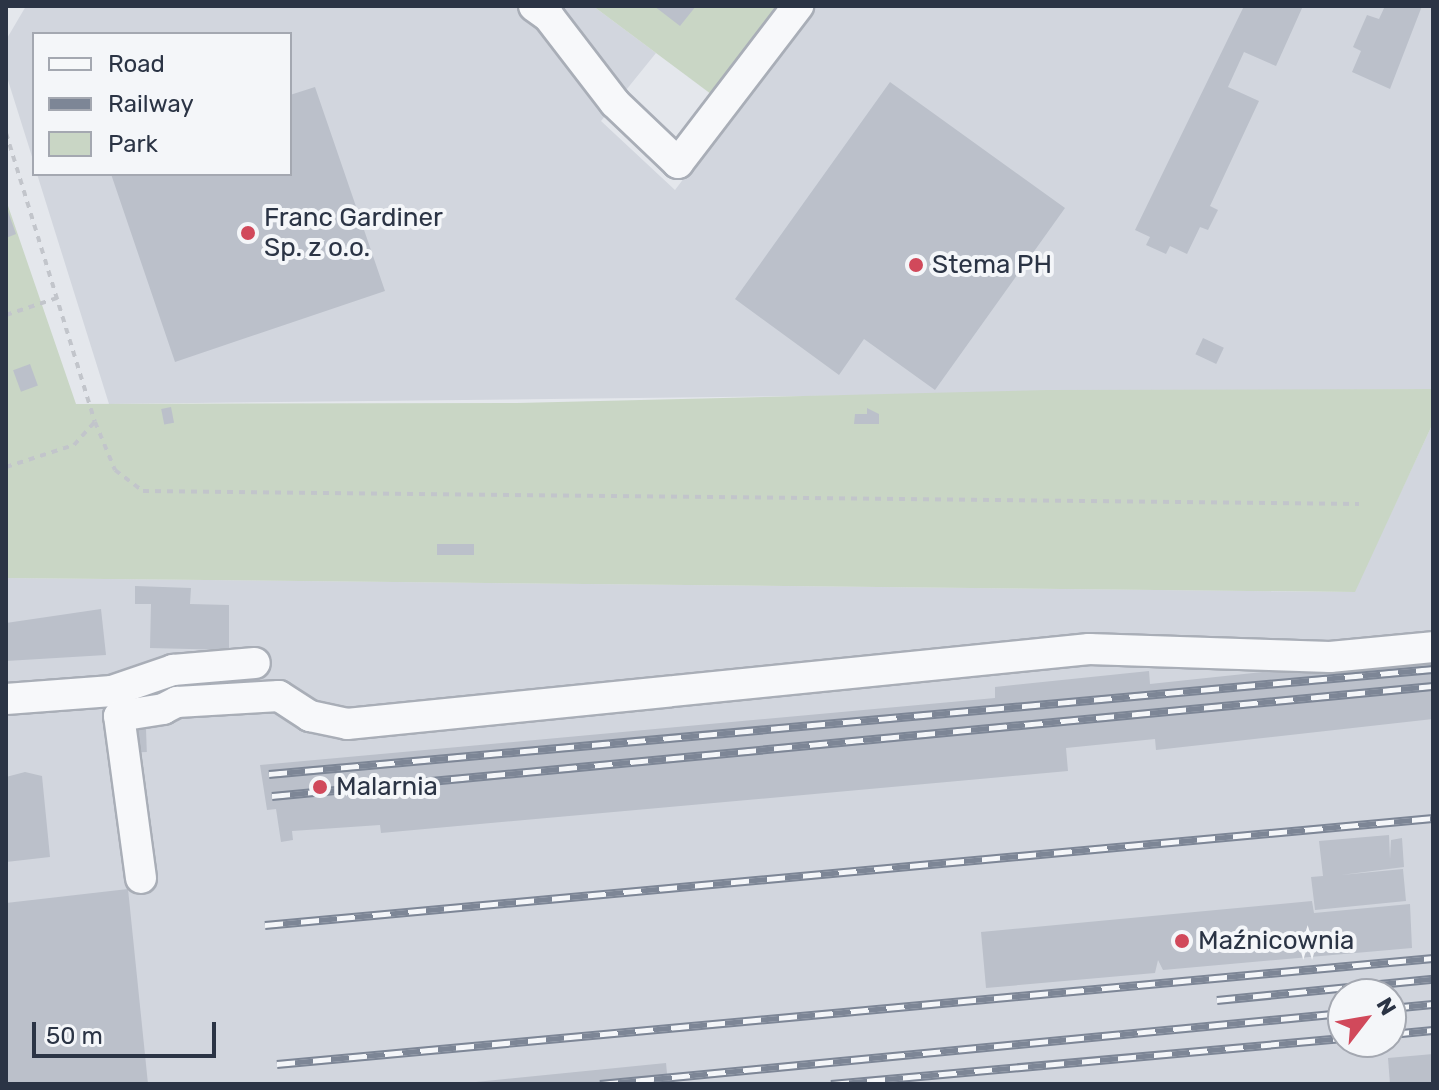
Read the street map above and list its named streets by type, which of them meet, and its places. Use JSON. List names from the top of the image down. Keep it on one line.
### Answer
{"places":["Franc Gardiner Sp. z o.o.","Stema PH","Malarnia","Maźnicownia"],"legend":["Road","Railway","Park"],"scale_bar":"50 m","north":"top right"}
